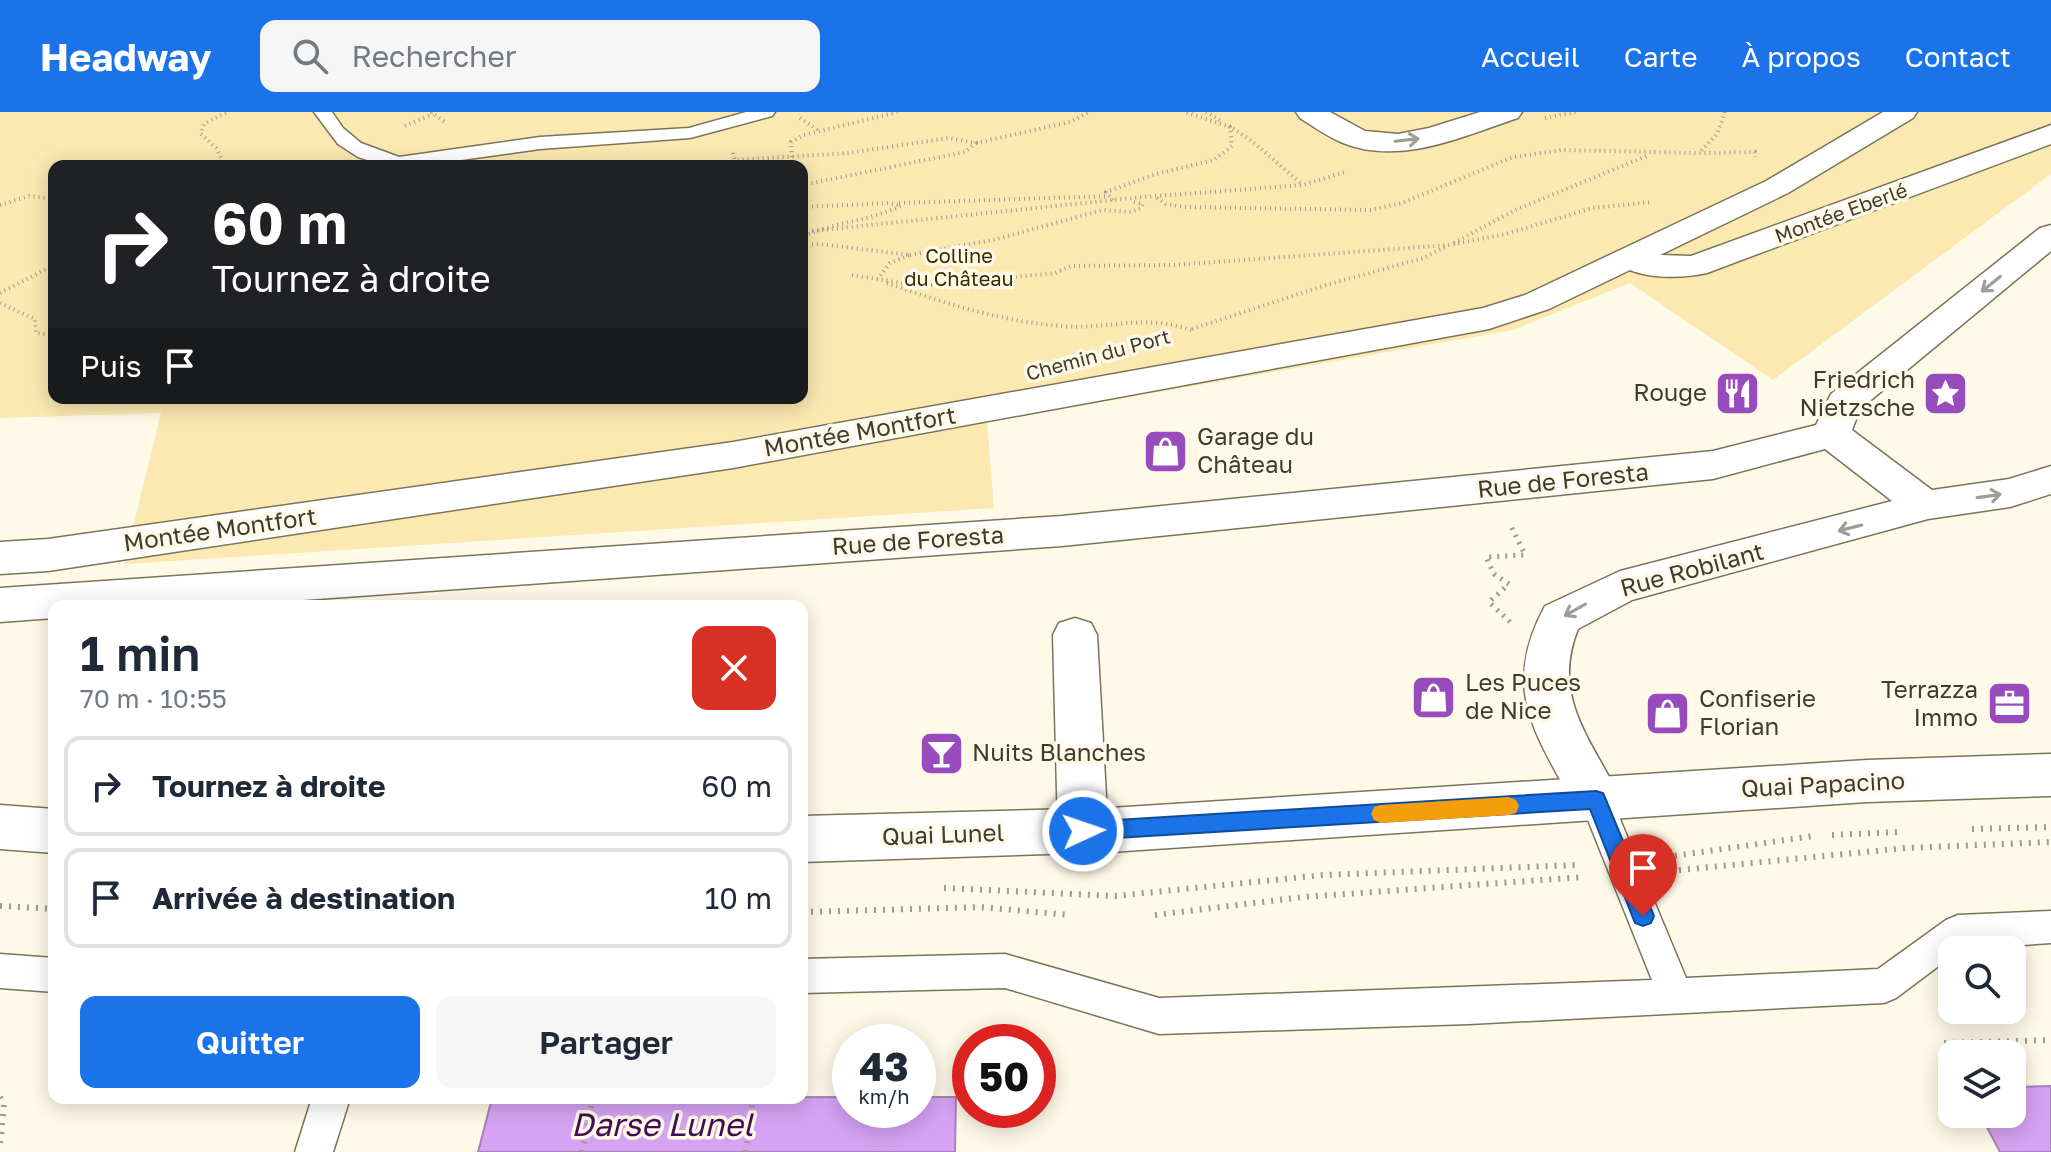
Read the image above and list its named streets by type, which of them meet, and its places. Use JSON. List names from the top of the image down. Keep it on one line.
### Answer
{"streets":{"street":["Montée Eberlé","Montée Montfort","Rue de Foresta","Rue Robilant","Quai Papacino","Quai Lunel"],"path":["Chemin du Port"]},"crossings":[["Montée Eberlé","Montée Montfort"],["Rue Robilant","Quai Papacino"],["Quai Papacino","Quai Lunel"]],"water":["Darse Lunel"],"parks":["Colline du Château"],"places":{"restaurant":["Rouge"],"place":["Friedrich Nietzsche"],"shop":["Garage du Château","Les Puces de Nice","Confiserie Florian"],"office":["Terrazza Immo"],"bar":["Nuits Blanches"]},"page":{"header":"Headway","search":"Rechercher","nav":["Accueil","Carte","À propos","Contact"],"turn":["60 m","Tournez à droite"],"then":"Puis","heading":["1 min","70 m · 10:55"],"list":[{"name":"Tournez à droite","value":"60 m"},{"name":"Arrivée à destination","value":"10 m"}],"buttons":["Quitter","Partager"],"speed":"43 km/h","limit":"50"}}
